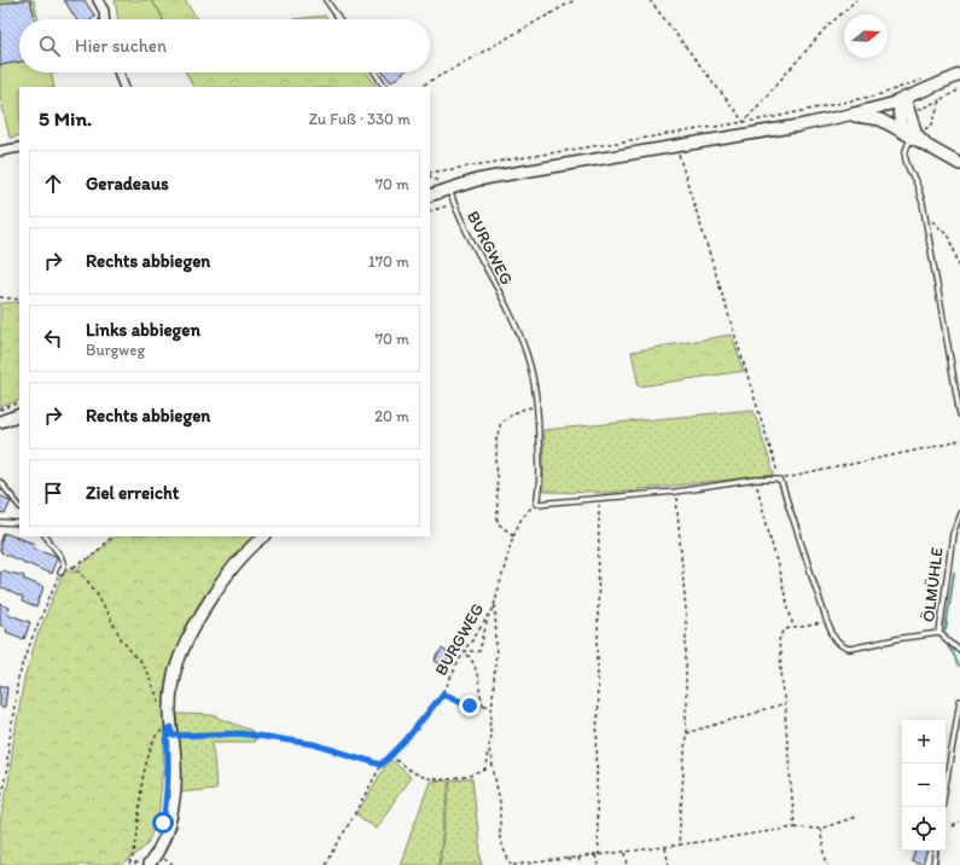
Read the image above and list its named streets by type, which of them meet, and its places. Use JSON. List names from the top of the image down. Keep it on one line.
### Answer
{"streets":{"lane":["BURGWEG","ÖLMÜHLE"]},"north":"right","page":{"search":"Hier suchen","heading":["5 Min.","Zu Fuß · 330 m"],"list":[["Geradeaus","70 m"],["Rechts abbiegen","170 m"],["Links abbiegen","Burgweg","70 m"],["Rechts abbiegen","20 m"],"Ziel erreicht"],"map_buttons":["+","−"]}}
